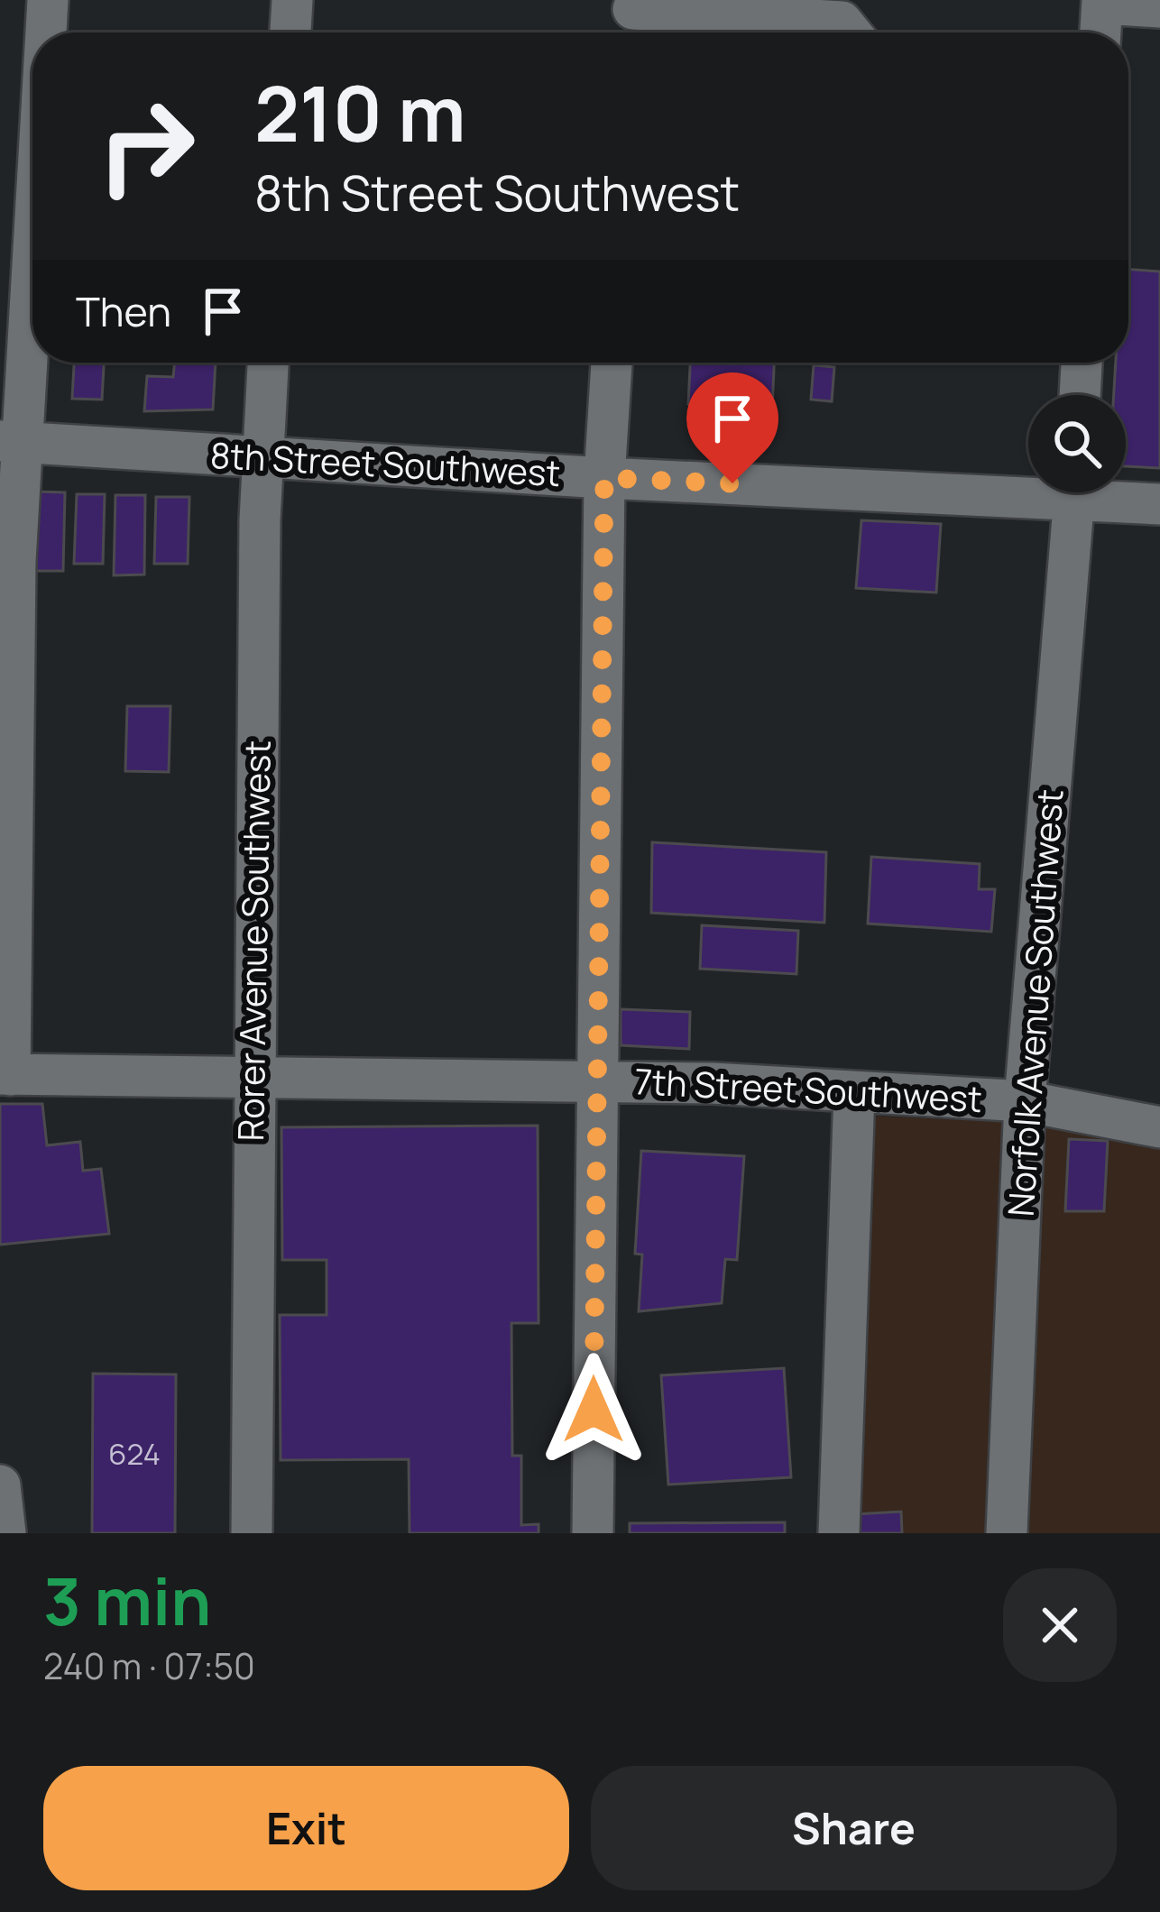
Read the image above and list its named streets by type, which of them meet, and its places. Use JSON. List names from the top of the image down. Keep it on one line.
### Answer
{"streets":{"street":["8th Street Southwest","Rorer Avenue Southwest","Norfolk Avenue Southwest","7th Street Southwest"]},"crossings":[["8th Street Southwest","Rorer Avenue Southwest"],["Rorer Avenue Southwest","7th Street Southwest"],["Norfolk Avenue Southwest","7th Street Southwest"]],"house_numbers":["624"],"page":{"turn":["210 m","8th Street Southwest"],"then":"Then","heading":["3 min","240 m · 07:50"],"buttons":["Exit","Share"]}}
